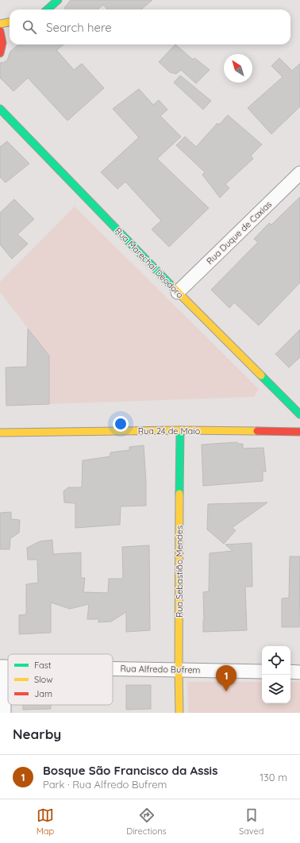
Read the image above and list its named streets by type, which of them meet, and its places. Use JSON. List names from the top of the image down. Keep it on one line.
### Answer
{"streets":{"street":["Rua Duque de Caxias","Rua Marechal Deodoro","Rua 24 de Maio","Rua Sebastião Mendes","Rua Alfredo Bufrem"]},"crossings":[["Rua Duque de Caxias","Rua Marechal Deodoro"],["Rua 24 de Maio","Rua Sebastião Mendes"],["Rua Sebastião Mendes","Rua Alfredo Bufrem"]],"legend":["Fast","Slow","Jam"],"north":"top left","page":{"search":"Search here","pins":"1","heading":"Nearby","list":[{"mark":"1","name":"Bosque São Francisco da Assis","note":"Park · Rua Alfredo Bufrem","value":"130 m"}],"nav":["Map","Directions","Saved"]}}
